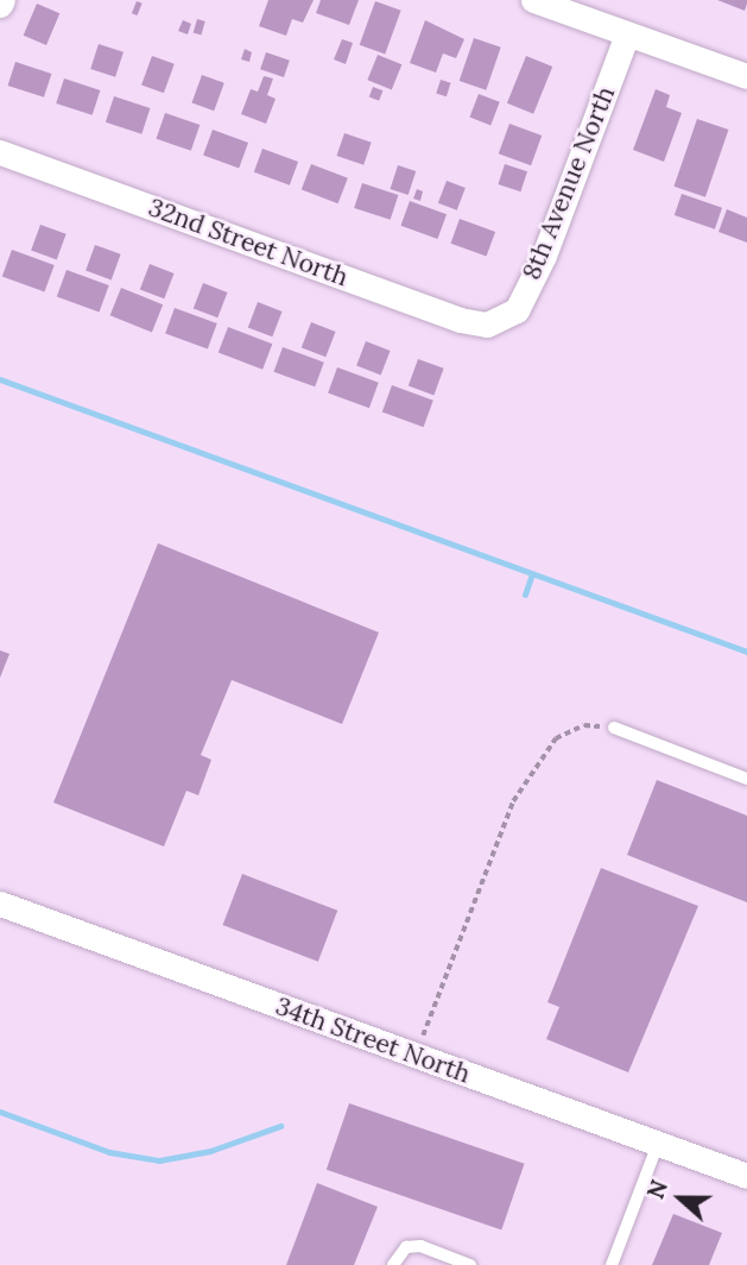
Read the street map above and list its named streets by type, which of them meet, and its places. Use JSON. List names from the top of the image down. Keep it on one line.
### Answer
{"streets":{"street":["8th Avenue North","32nd Street North","34th Street North"]},"crossings":[["8th Avenue North","32nd Street North"]],"north":"left"}
